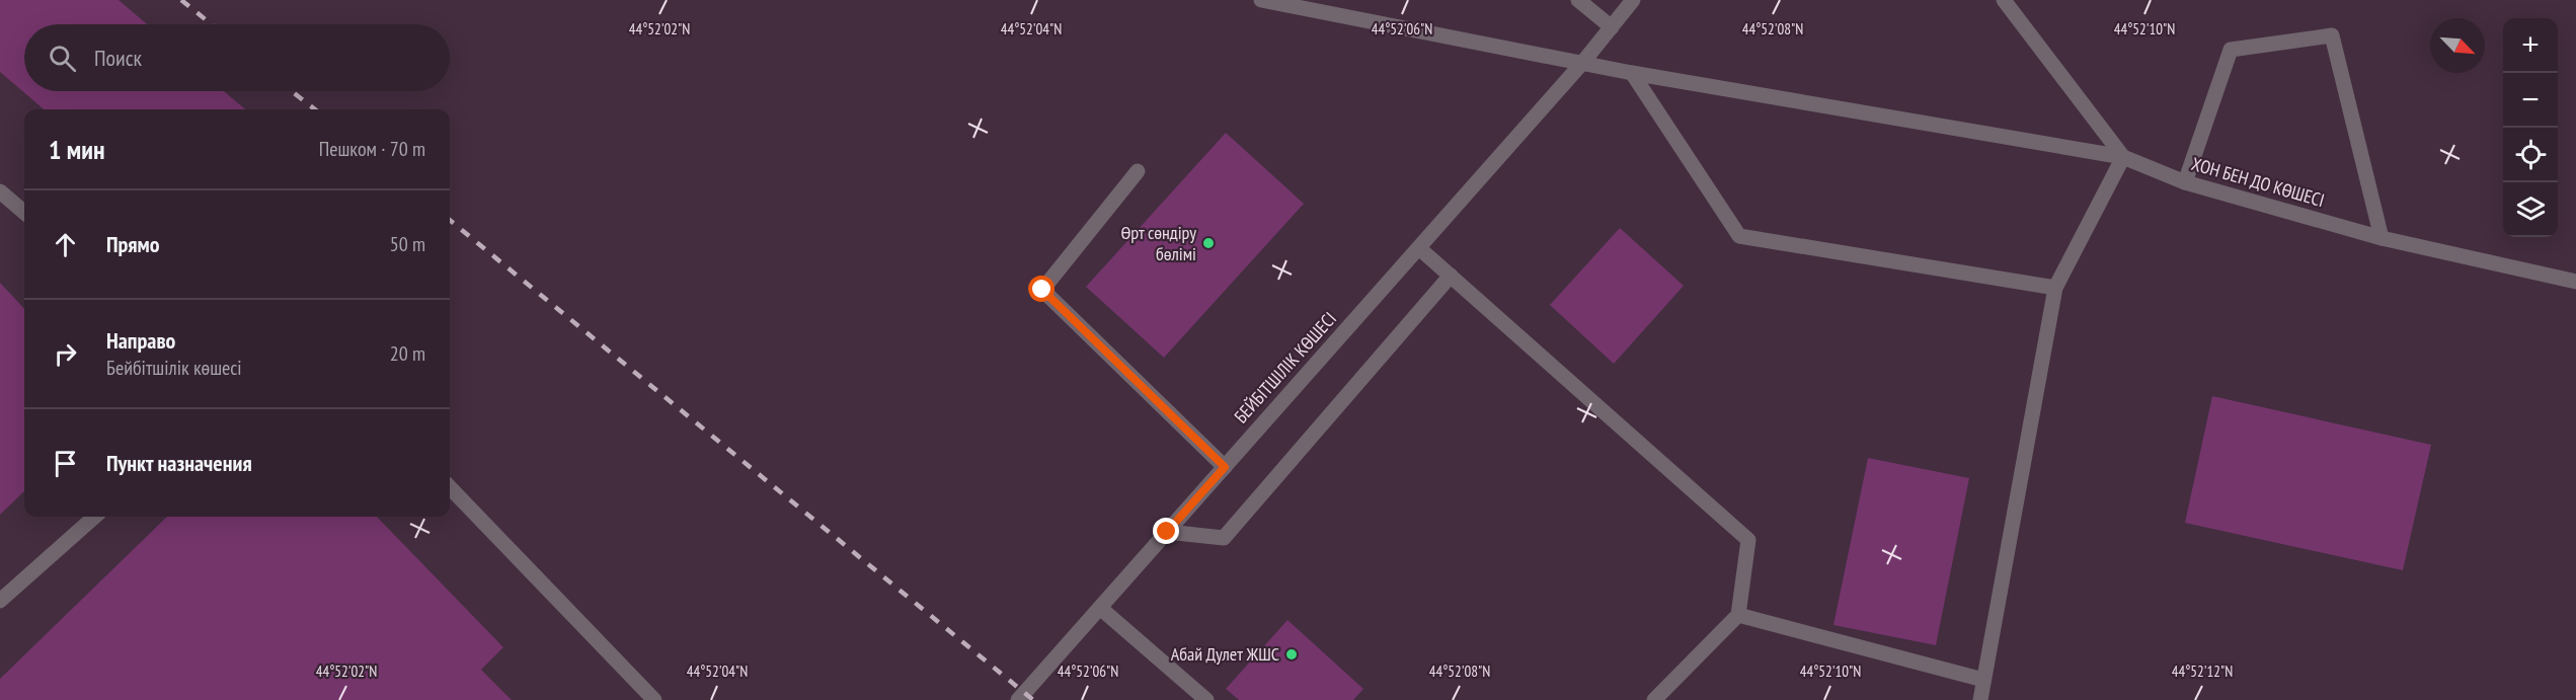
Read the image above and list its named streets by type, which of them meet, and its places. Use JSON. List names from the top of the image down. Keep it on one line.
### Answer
{"streets":{"street":["ХОН БЕН ДО КӨШЕСІ","БЕЙБІТШІЛІК КӨШЕСІ"]},"places":["Өрт сөндіру бөлімі","Абай Дулет ЖШС"],"north":"bottom right","page":{"map_buttons":["+","−"],"search":"Поиск","heading":["1 мин","Пешком · 70 m"],"list":[["Прямо","50 m"],["Направо","Бейбітшілік көшесі","20 m"],"Пункт назначения"]},"coordinates":["44°52'02\"N","44°52'04\"N","44°52'06\"N","44°52'08\"N","44°52'10\"N","44°52'12\"N"]}
